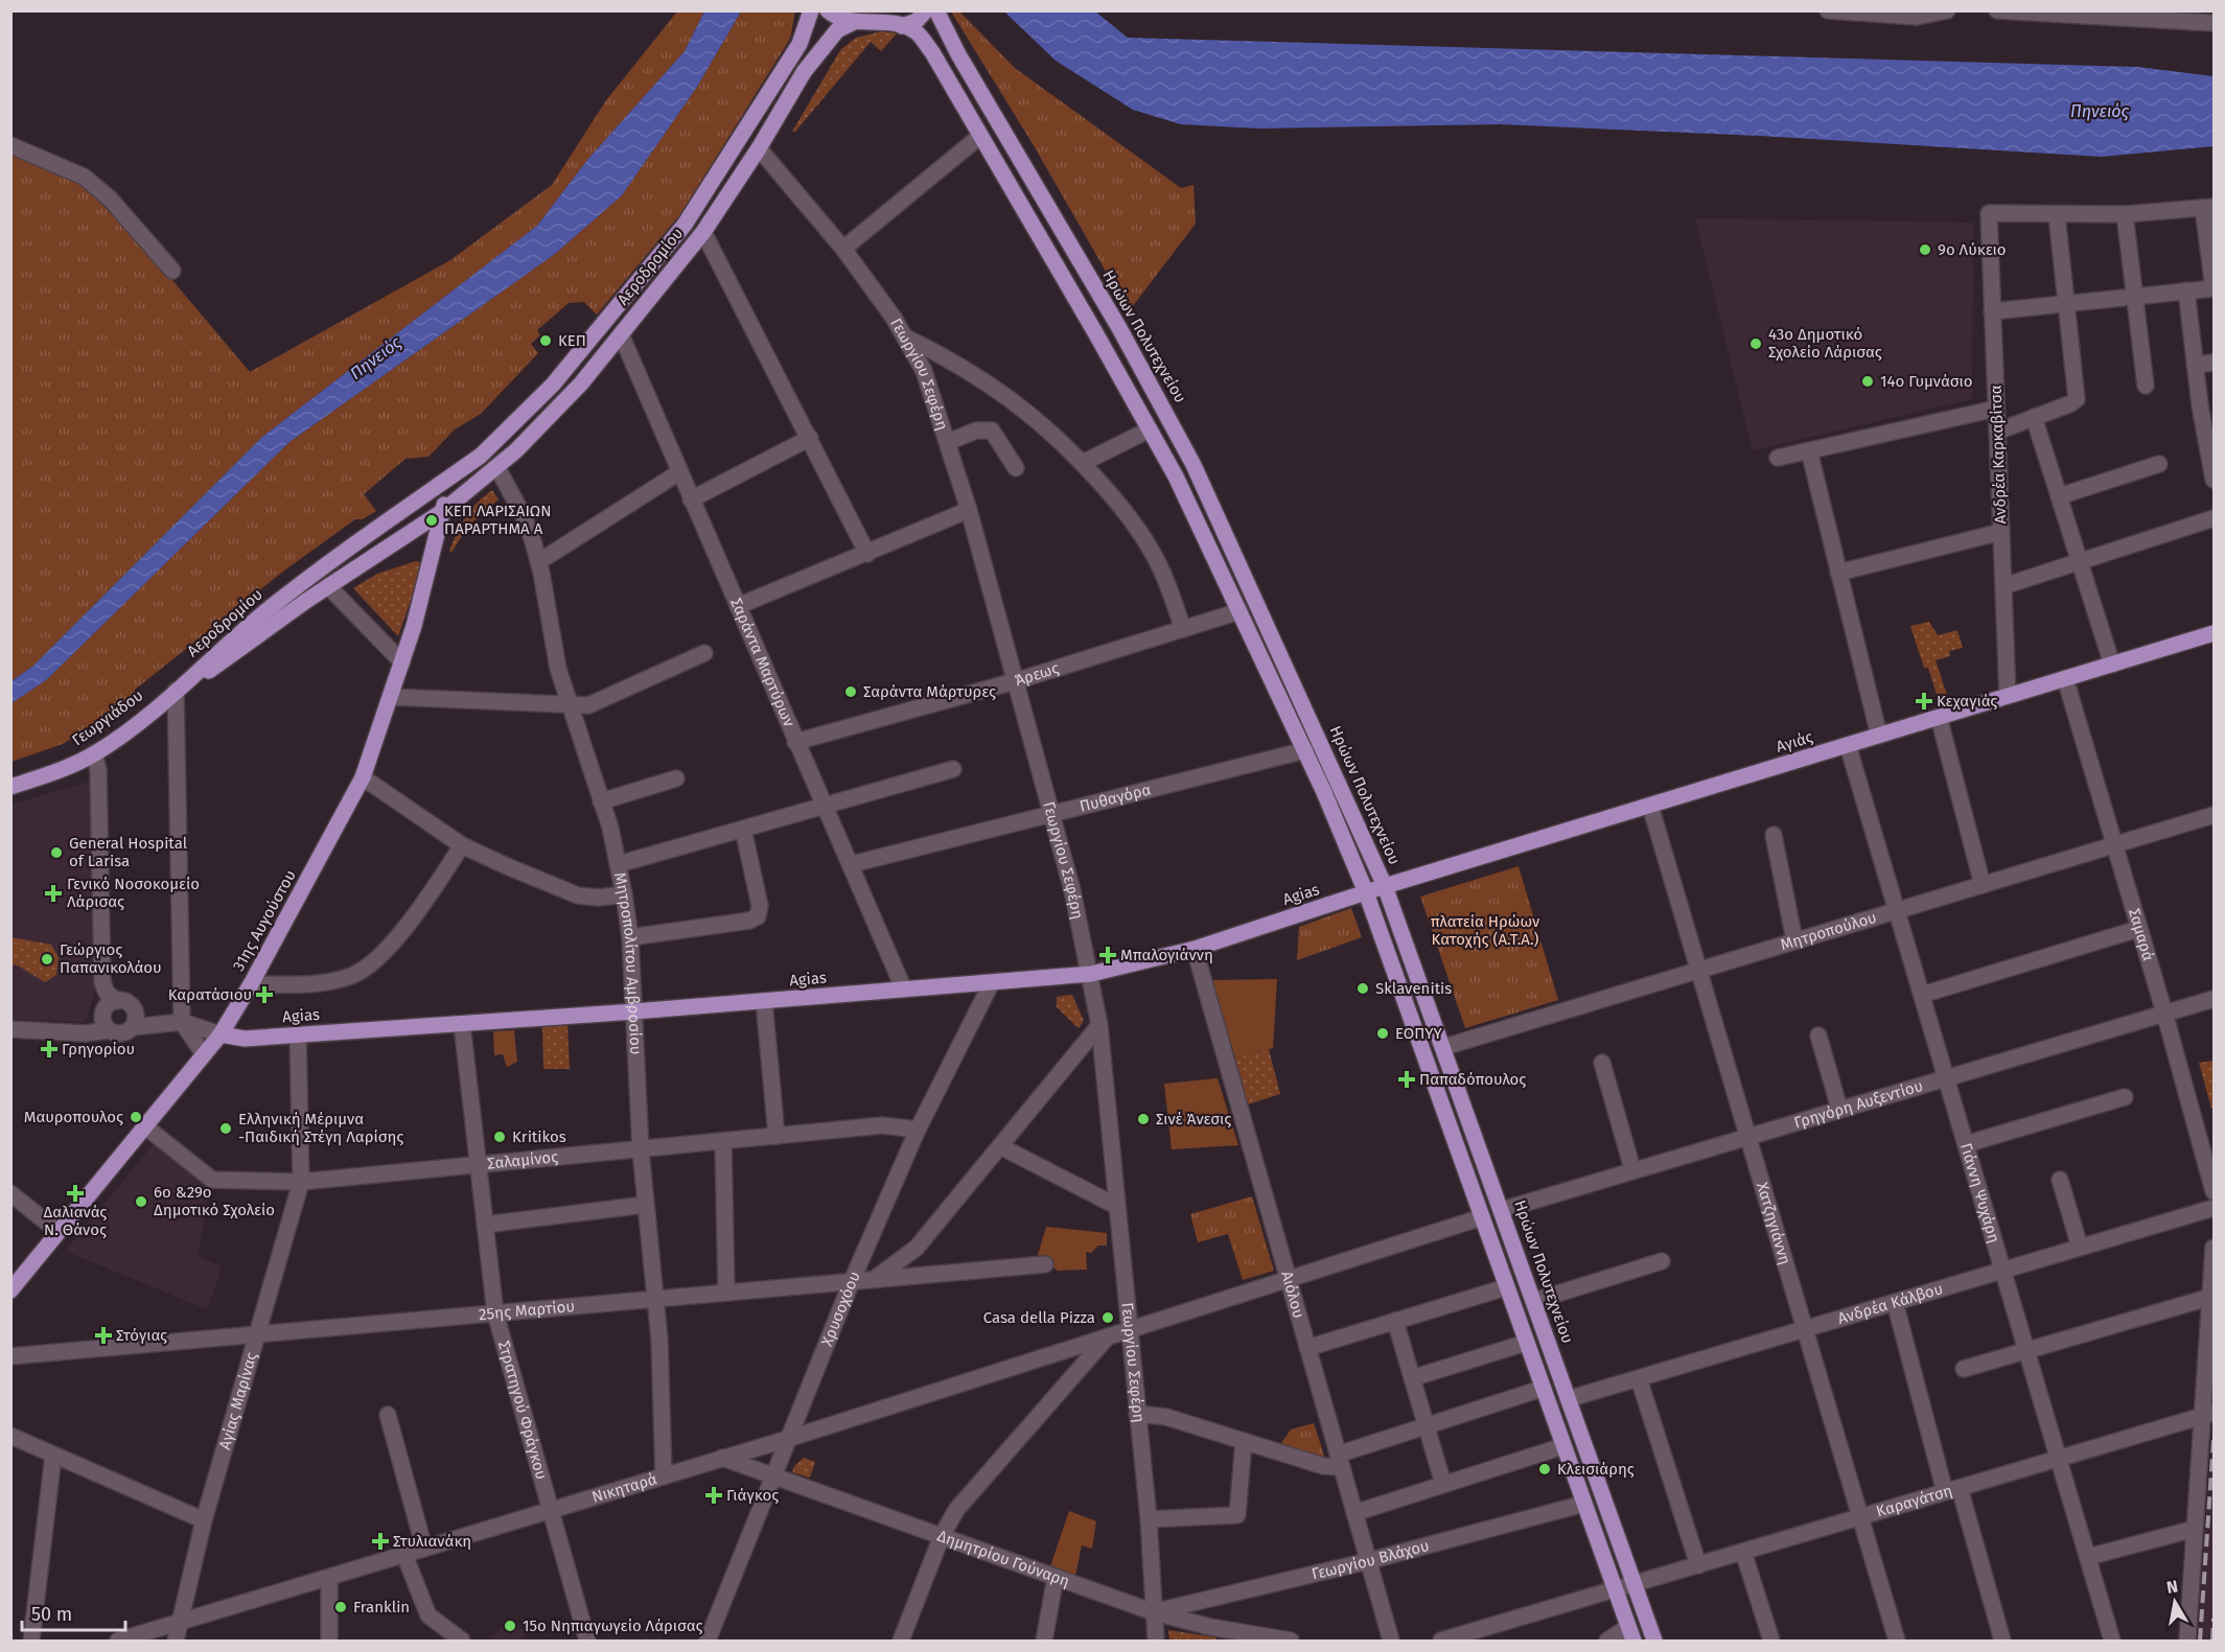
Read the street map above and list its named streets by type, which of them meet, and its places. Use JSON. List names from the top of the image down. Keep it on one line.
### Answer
{"streets":{"main road":["Αεροδρομίου","Ηρώων Πολυτεχνείου","Γεωργιάδου","Αγιάς","Agias","31ης Αυγούστου"],"street":["Γεωργίου Σεφέρη","Ανδρέα Καρκαβίτσα","Σαράντα Μαρτύρων","Άρεως","Πυθαγόρα","Μητροπούλου","Σαμαρά","Μητροπολίτου Αμβροσίου","Γρηγόρη Αυξεντίου","Σαλαμίνος","Γιάννη Ψυχάρη","Χατζηγιάννη","Αιόλου","Ανδρέα Κάλβου","Χρυσοχόου","25ης Μαρτίου","Αγίας Μαρίνας","Στρατηγού Φράγκου","Νικηταρά","Καραγάτση","Δημητρίου Γούναρη","Γεωργίου Βλάχου"]},"crossings":[["Αεροδρομίου","Γεωργίου Σεφέρη"],["Αεροδρομίου","Σαράντα Μαρτύρων"],["Αεροδρομίου","Γεωργιάδου"],["Αεροδρομίου","31ης Αυγούστου"],["Αεροδρομίου","Μητροπολίτου Αμβροσίου"],["Ηρώων Πολυτεχνείου","Αγιάς"],["Ηρώων Πολυτεχνείου","Agias"],["Ηρώων Πολυτεχνείου","Μητροπούλου"],["Ηρώων Πολυτεχνείου","Γρηγόρη Αυξεντίου"],["Ηρώων Πολυτεχνείου","Ανδρέα Κάλβου"],["Ηρώων Πολυτεχνείου","Καραγάτση"],["Γεωργίου Σεφέρη","Άρεως"],["Γεωργίου Σεφέρη","Πυθαγόρα"],["Γεωργίου Σεφέρη","Agias"],["Γεωργίου Σεφέρη","Νικηταρά"],["Γεωργίου Σεφέρη","Δημητρίου Γούναρη"],["Γεωργίου Σεφέρη","Γεωργίου Βλάχου"],["Ανδρέα Καρκαβίτσα","Αγιάς"],["Σαράντα Μαρτύρων","Άρεως"],["Σαράντα Μαρτύρων","Πυθαγόρα"],["Σαράντα Μαρτύρων","Agias"],["Αγιάς","Agias"],["Αγιάς","Σαμαρά"],["Αγιάς","Γιάννη Ψυχάρη"],["Αγιάς","Χατζηγιάννη"],["Agias","31ης Αυγούστου"],["Agias","Μητροπολίτου Αμβροσίου"],["Agias","Αιόλου"],["Agias","Χρυσοχόου"],["Agias","Αγίας Μαρίνας"],["Agias","Στρατηγού Φράγκου"],["31ης Αυγούστου","Σαλαμίνος"],["Μητροπούλου","Σαμαρά"],["Μητροπούλου","Γιάννη Ψυχάρη"],["Μητροπούλου","Χατζηγιάννη"],["Σαμαρά","Γρηγόρη Αυξεντίου"],["Μητροπολίτου Αμβροσίου","Σαλαμίνος"],["Μητροπολίτου Αμβροσίου","25ης Μαρτίου"],["Μητροπολίτου Αμβροσίου","Νικηταρά"],["Γρηγόρη Αυξεντίου","Γιάννη Ψυχάρη"],["Γρηγόρη Αυξεντίου","Χατζηγιάννη"],["Σαλαμίνος","Χρυσοχόου"],["Σαλαμίνος","Αγίας Μαρίνας"],["Σαλαμίνος","Στρατηγού Φράγκου"],["Γιάννη Ψυχάρη","Ανδρέα Κάλβου"],["Γιάννη Ψυχάρη","Καραγάτση"],["Χατζηγιάννη","Ανδρέα Κάλβου"],["Χατζηγιάννη","Καραγάτση"],["Αιόλου","Γεωργίου Βλάχου"],["Χρυσοχόου","25ης Μαρτίου"],["Χρυσοχόου","Νικηταρά"],["Χρυσοχόου","Δημητρίου Γούναρη"],["25ης Μαρτίου","Αγίας Μαρίνας"],["25ης Μαρτίου","Στρατηγού Φράγκου"],["Αγίας Μαρίνας","Νικηταρά"],["Στρατηγού Φράγκου","Νικηταρά"],["Νικηταρά","Δημητρίου Γούναρη"],["Δημητρίου Γούναρη","Γεωργίου Βλάχου"]],"water":["Πηνειός"],"parks":["πλατεία Ηρώων Κατοχής (Α.Τ.Α.)"],"places":{"other":["9ο Λύκειο","ΚΕΠ","43ο Δημοτικό Σχολείο Λάρισας","14ο Γυμνάσιο","ΚΕΠ ΛΑΡΙΣΑΙΩΝ ΠΑΡΑΡΤΗΜΑ A","Σαράντα Μάρτυρες","General Hospital of Larisa","Γεώργιος Παπανικολάου","Sklavenitis","ΕΟΠΥΥ","Μαυροπουλος","Σινέ Άνεσις","Ελληνική Μέριμνα -Παιδική Στέγη Λαρίσης","Kritikos","6ο &29ο Δημοτικό Σχολείο","Casa della Pizza","Κλεισιάρης","Franklin","15ο Νηπιαγωγείο Λάρισας"],"health":["Κεχαγιάς","Γενικό Νοσοκομείο Λάρισας","Μπαλογιάννη","Καρατάσιου","Γρηγορίου","Παπαδόπουλος","Δαλιανάς Ν. Θάνος","Στόγιας","Γιάγκος","Στυλιανάκη"]},"scale_bar":"50 m","north":"top"}
